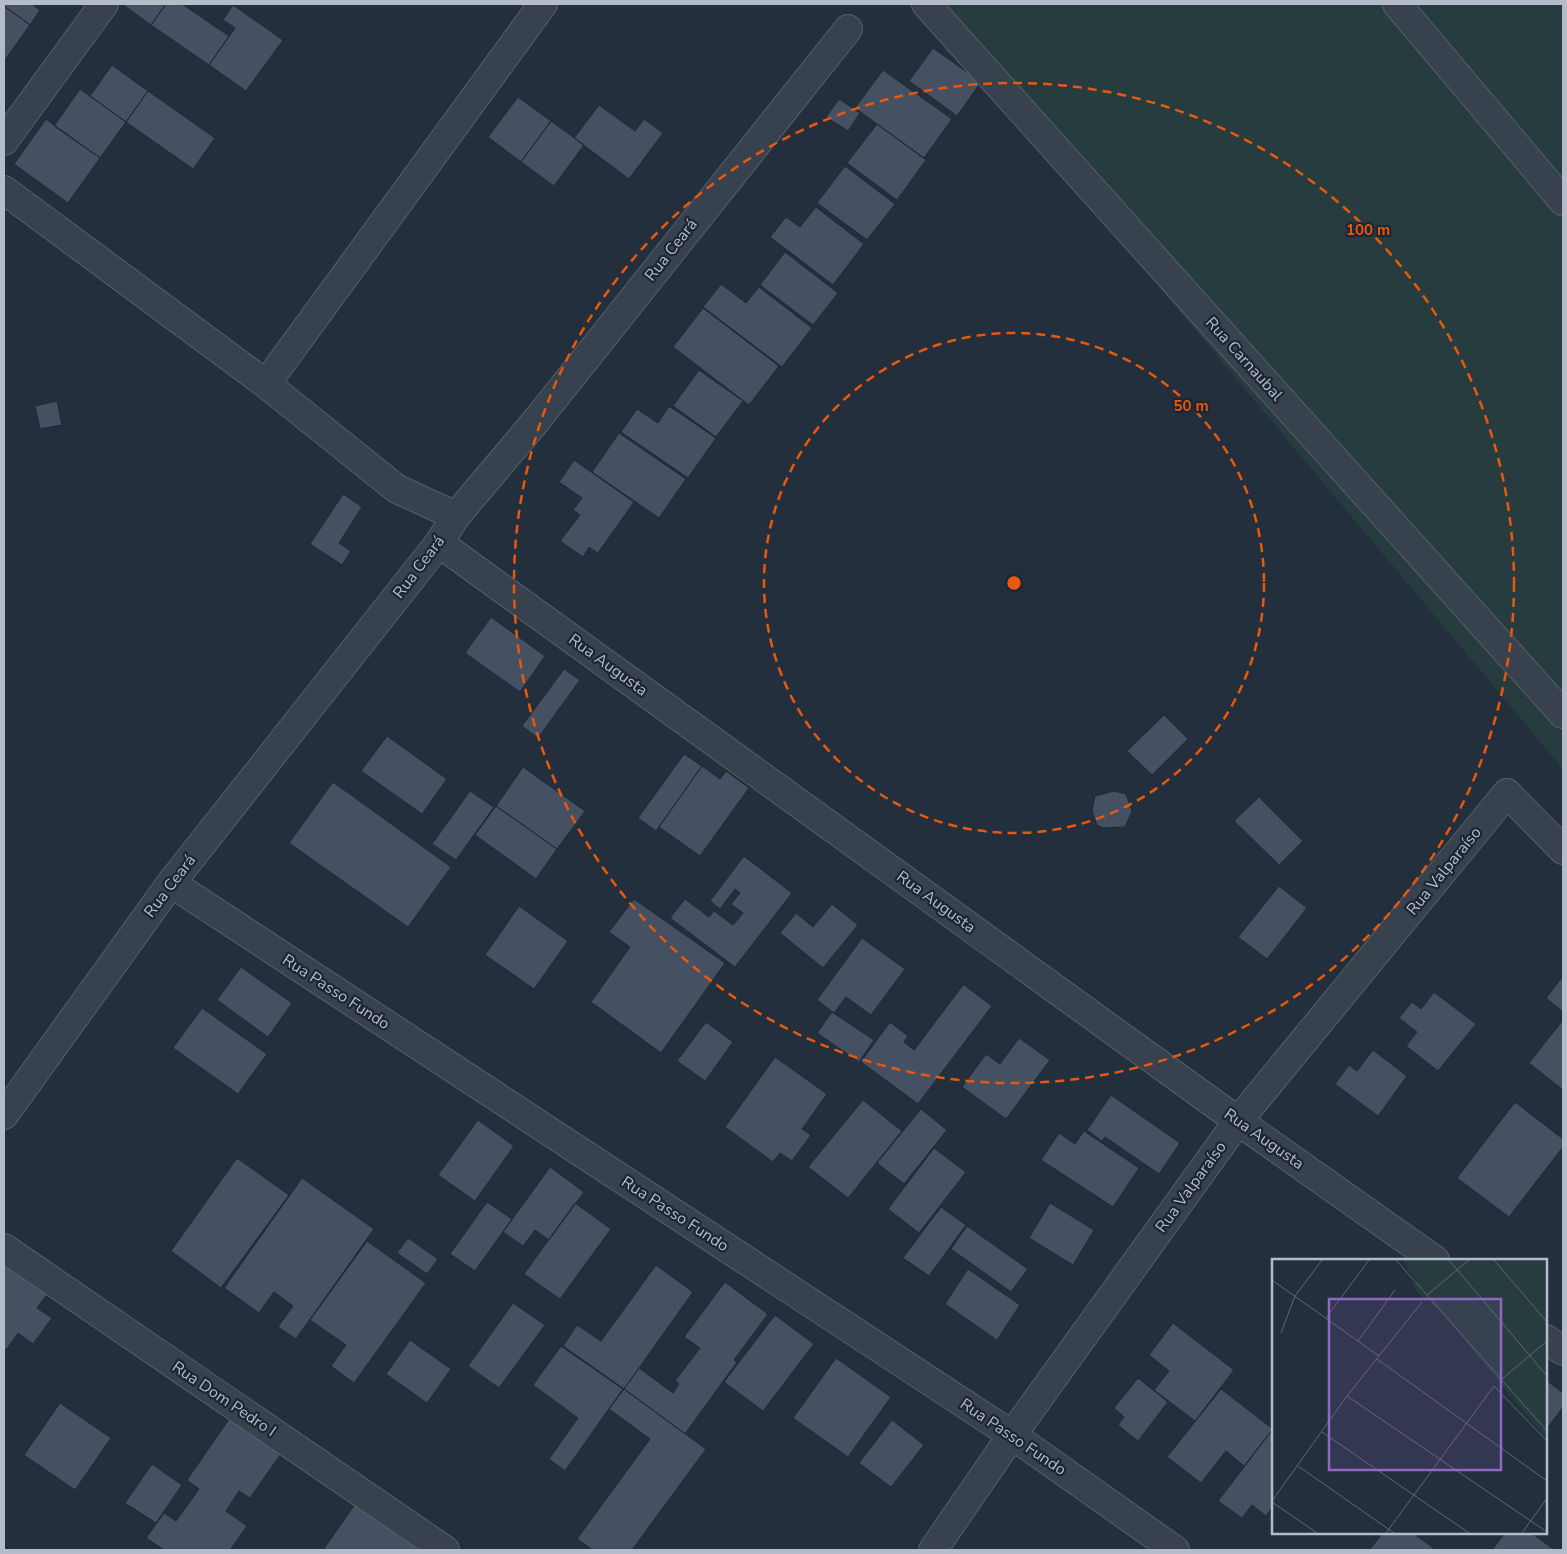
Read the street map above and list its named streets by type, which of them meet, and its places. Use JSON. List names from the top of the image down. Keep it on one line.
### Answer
{"streets":{"street":["Rua Ceará","Rua Carnaubal","Rua Augusta","Rua Valparaíso","Rua Passo Fundo","Rua Dom Pedro I"]},"crossings":[["Rua Ceará","Rua Augusta"],["Rua Ceará","Rua Passo Fundo"],["Rua Augusta","Rua Valparaíso"],["Rua Valparaíso","Rua Passo Fundo"]],"rings":["100 m","50 m"]}
